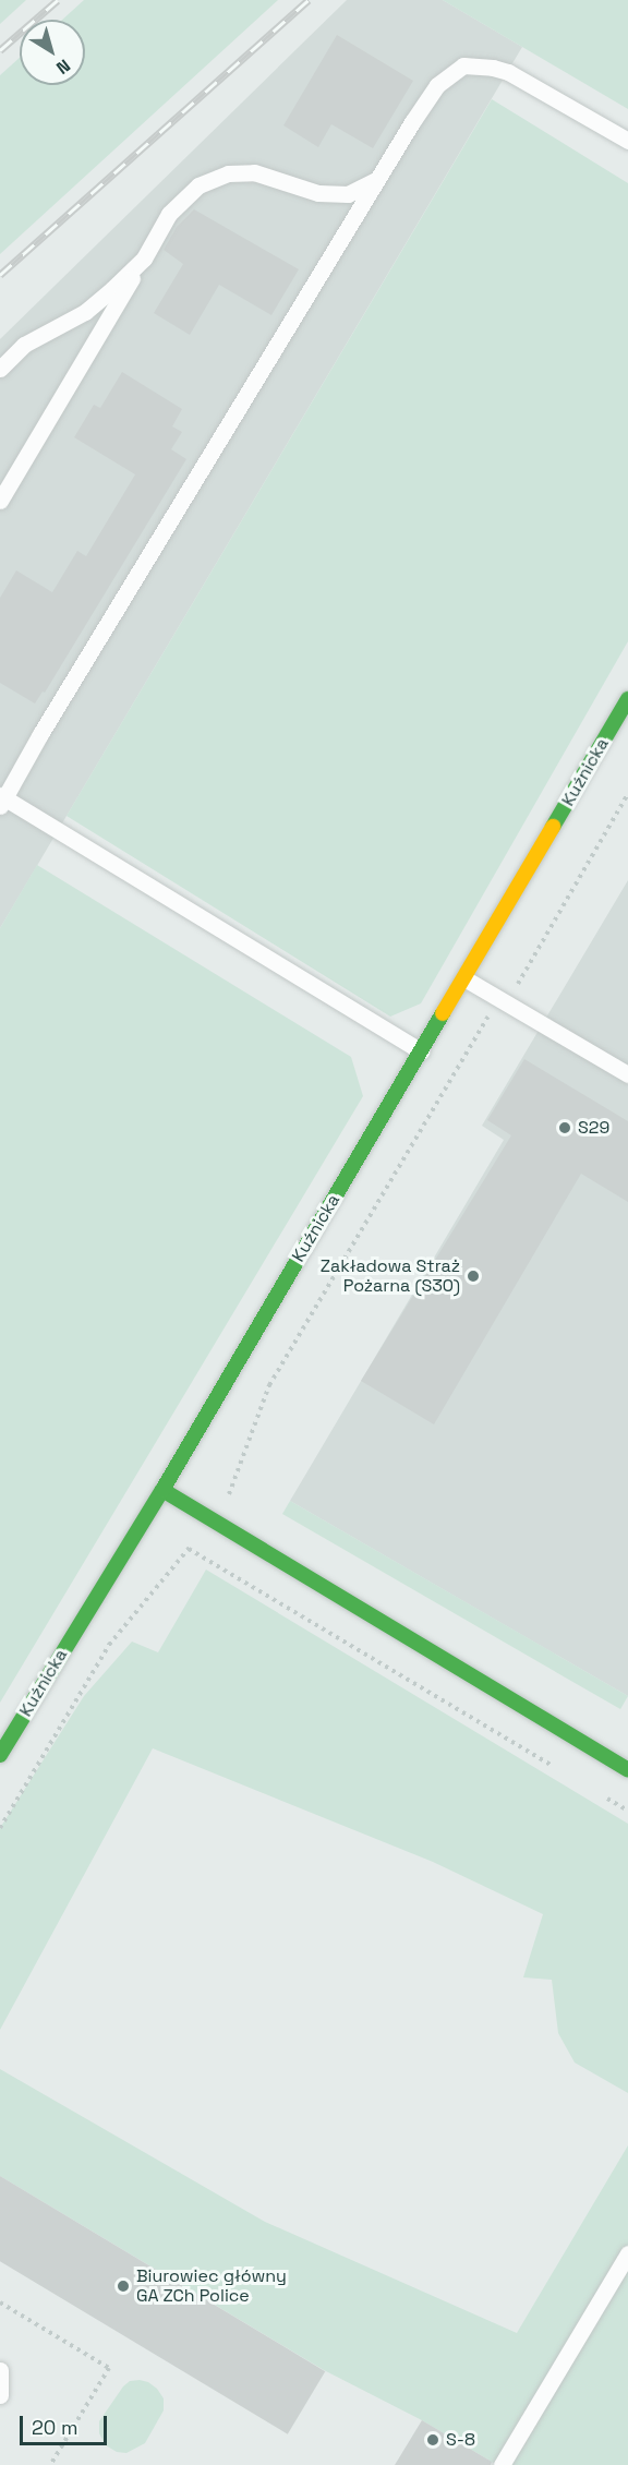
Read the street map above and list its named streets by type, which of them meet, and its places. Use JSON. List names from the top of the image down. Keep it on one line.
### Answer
{"streets":{"street":["Kuźnicka"]},"places":["S29","Zakładowa Straż Pożarna (S30)","Biurowiec główny GA ZCh Police","S-8"],"scale_bar":"20 m","north":"bottom right"}
